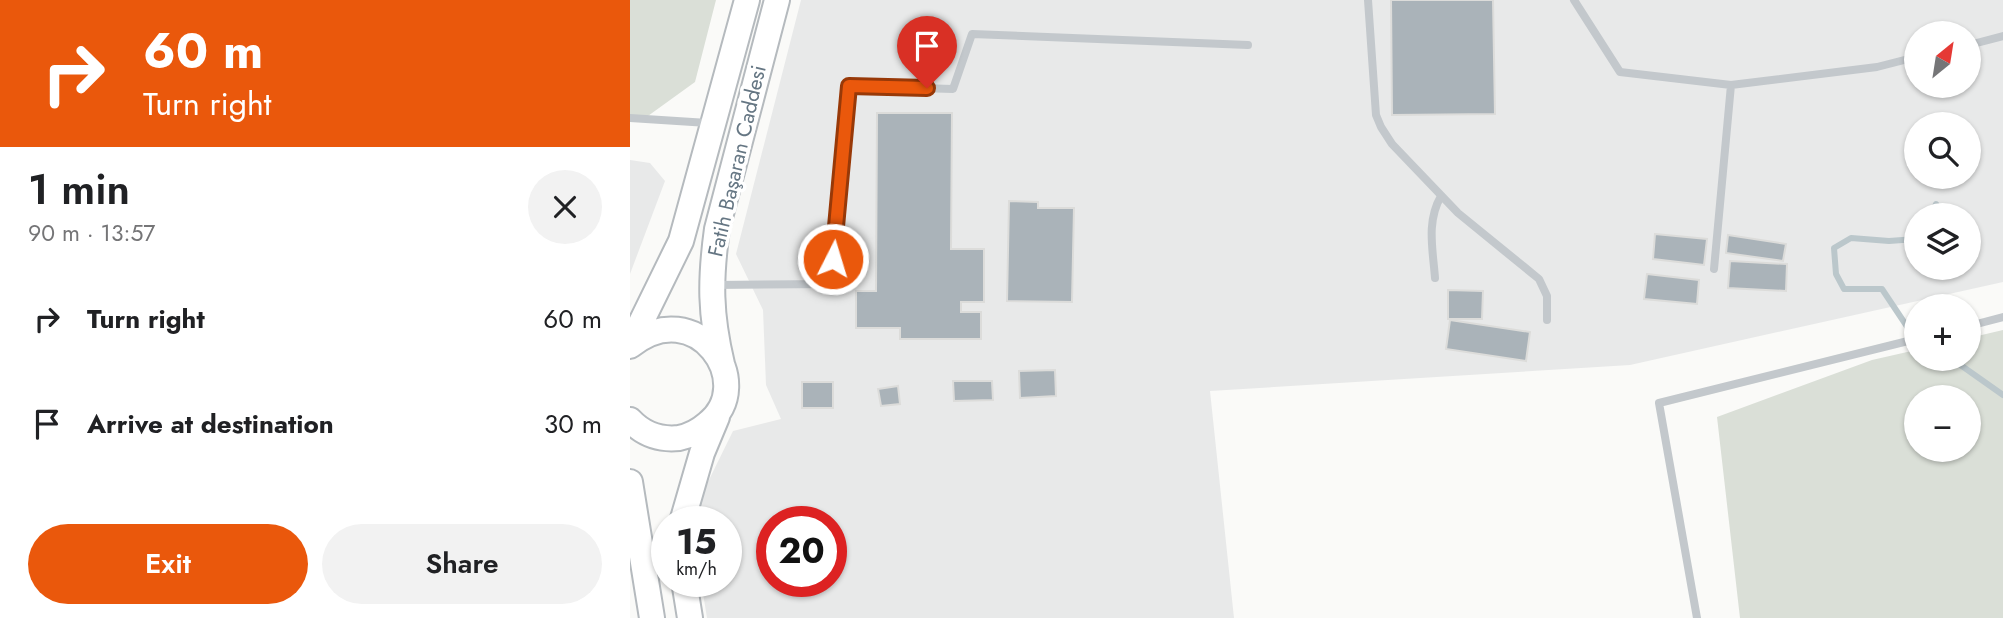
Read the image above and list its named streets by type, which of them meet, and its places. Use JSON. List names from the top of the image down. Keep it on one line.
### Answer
{"streets":{"main road":["Fatih Başaran Caddesi"]},"north":"top right","page":{"turn":["60 m","Turn right"],"map_buttons":["+","−"],"heading":["1 min","90 m · 13:57"],"list":[{"name":"Turn right","value":"60 m"},{"name":"Arrive at destination","value":"30 m"}],"speed":"15 km/h","limit":"20","buttons":["Exit","Share"]}}
